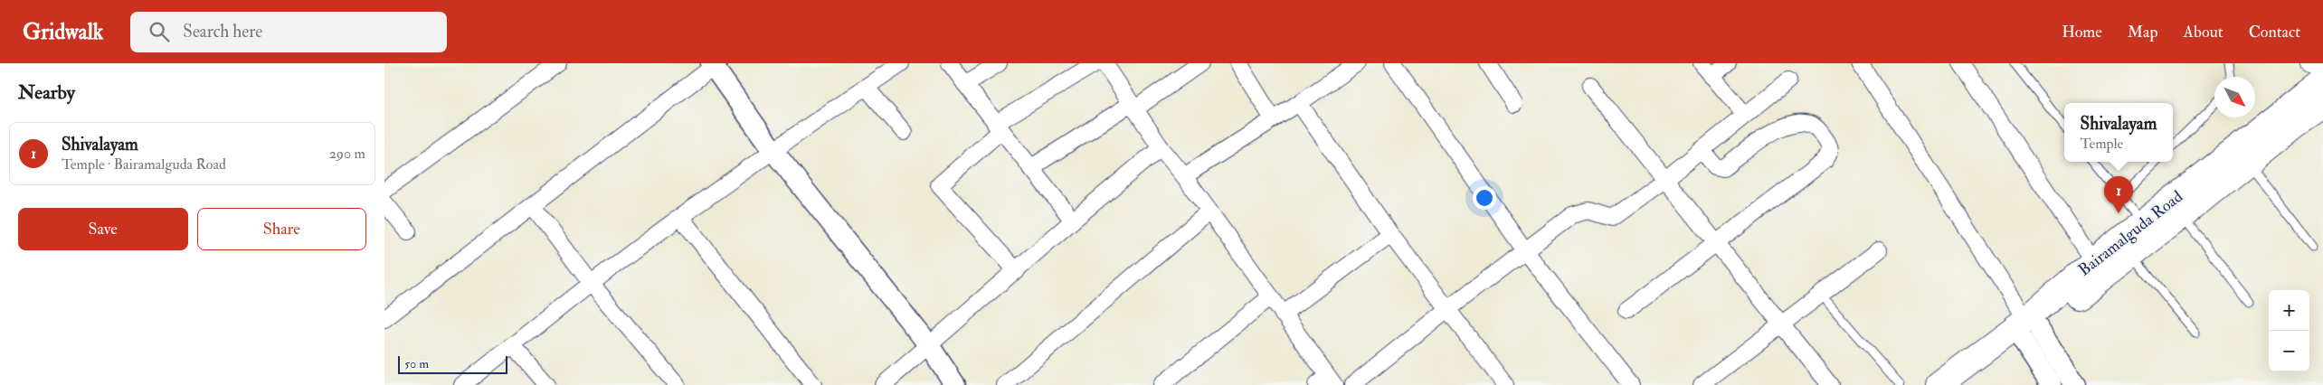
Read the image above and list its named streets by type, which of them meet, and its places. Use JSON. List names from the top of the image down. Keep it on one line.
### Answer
{"streets":{"main road":["Bairamalguda Road"]},"scale_bar":"50 m","north":"bottom right","page":{"header":"Gridwalk","search":"Search here","nav":["Home","Map","About","Contact"],"heading":"Nearby","popup":["Shivalayam","Temple"],"list":[{"mark":"1","name":"Shivalayam","note":"Temple · Bairamalguda Road","value":"290 m"}],"pins":"1","buttons":["Save","Share"],"map_buttons":["+","−"],"scale":"50 m"}}
